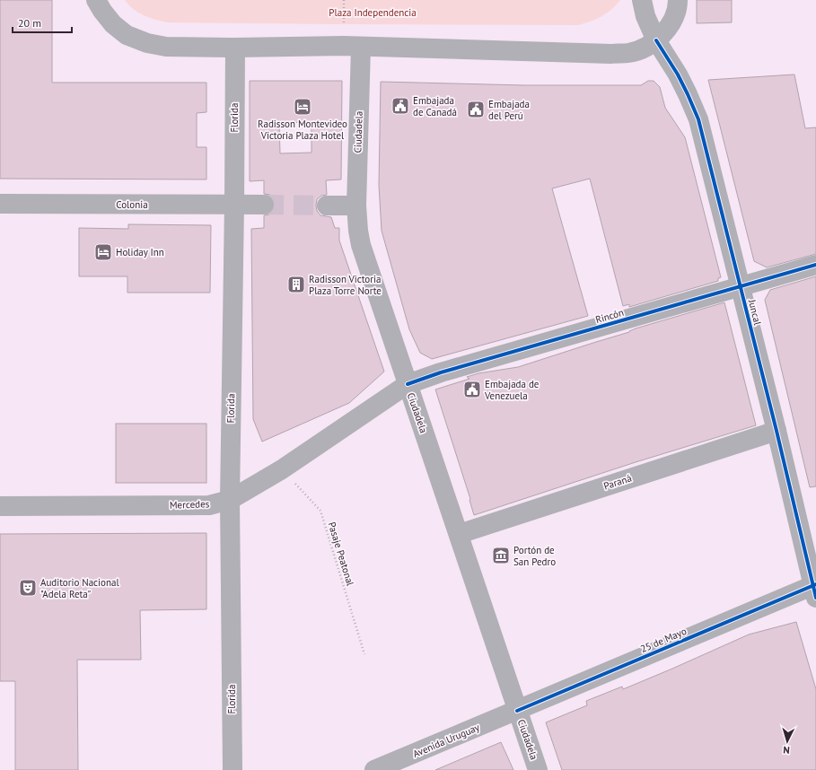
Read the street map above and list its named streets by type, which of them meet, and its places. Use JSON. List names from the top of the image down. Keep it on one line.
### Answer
{"streets":{"street":["Florida","Ciudadela","Colonia","Juncal","Rincón","Paraná","Mercedes","25 de Mayo","Avenida Uruguay"],"path":["Pasaje Peatonal"]},"crossings":[["Florida","Colonia"],["Florida","Mercedes"],["Ciudadela","Rincón"],["Ciudadela","Paraná"],["Ciudadela","Mercedes"],["Ciudadela","25 de Mayo"],["Ciudadela","Avenida Uruguay"],["Juncal","Rincón"],["Juncal","Paraná"],["Juncal","25 de Mayo"],["Rincón","Mercedes"],["Mercedes","Pasaje Peatonal"],["25 de Mayo","Avenida Uruguay"]],"parks":["Plaza Independencia"],"places":{"public building":["Embajada de Canadá","Embajada del Perú","Embajada de Venezuela"],"hotel":["Radisson Montevideo Victoria Plaza Hotel","Holiday Inn"],"building":["Radisson Victoria Plaza Torre Norte"],"museum":["Portón de San Pedro"],"theatre":["Auditorio Nacional \"Adela Reta\""]},"scale_bar":"20 m","north":"bottom"}
